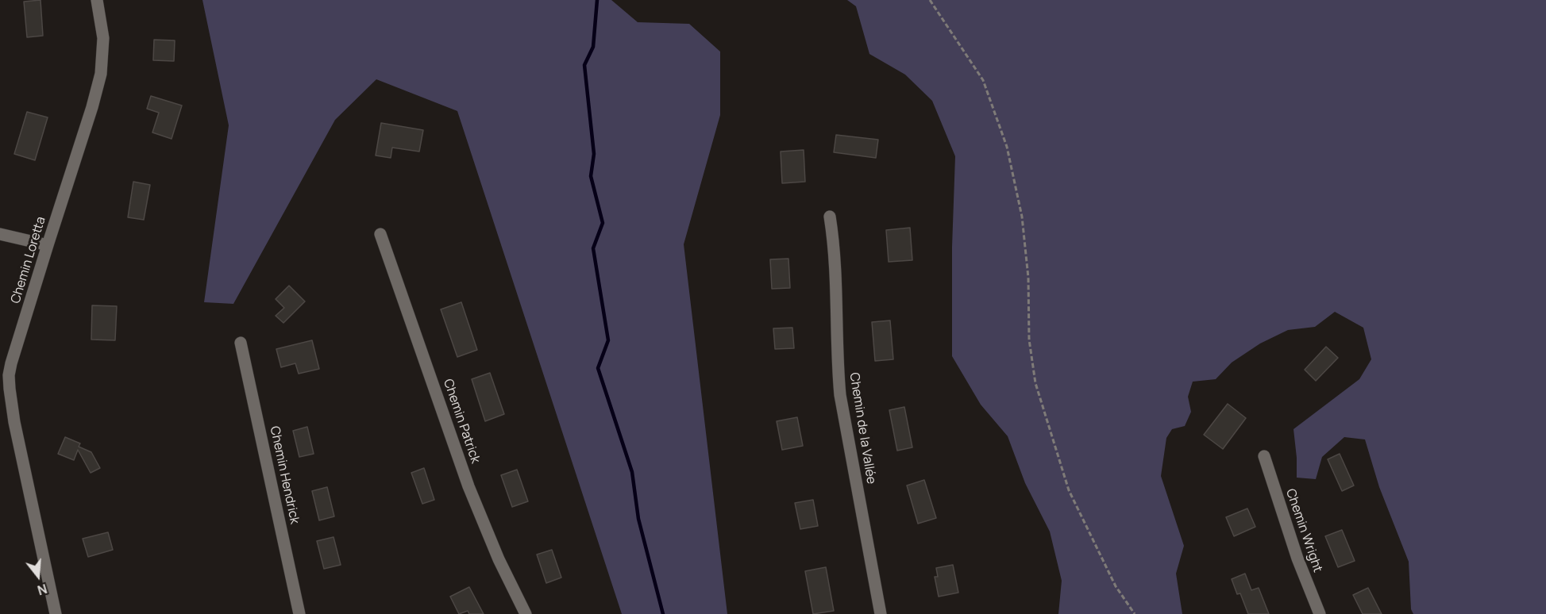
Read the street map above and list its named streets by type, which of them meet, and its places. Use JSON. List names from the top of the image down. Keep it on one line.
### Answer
{"streets":{"street":["Chemin Loretta","Chemin Patrick","Chemin de la Vallée","Chemin Hendrick","Chemin Wright"]},"north":"bottom"}
